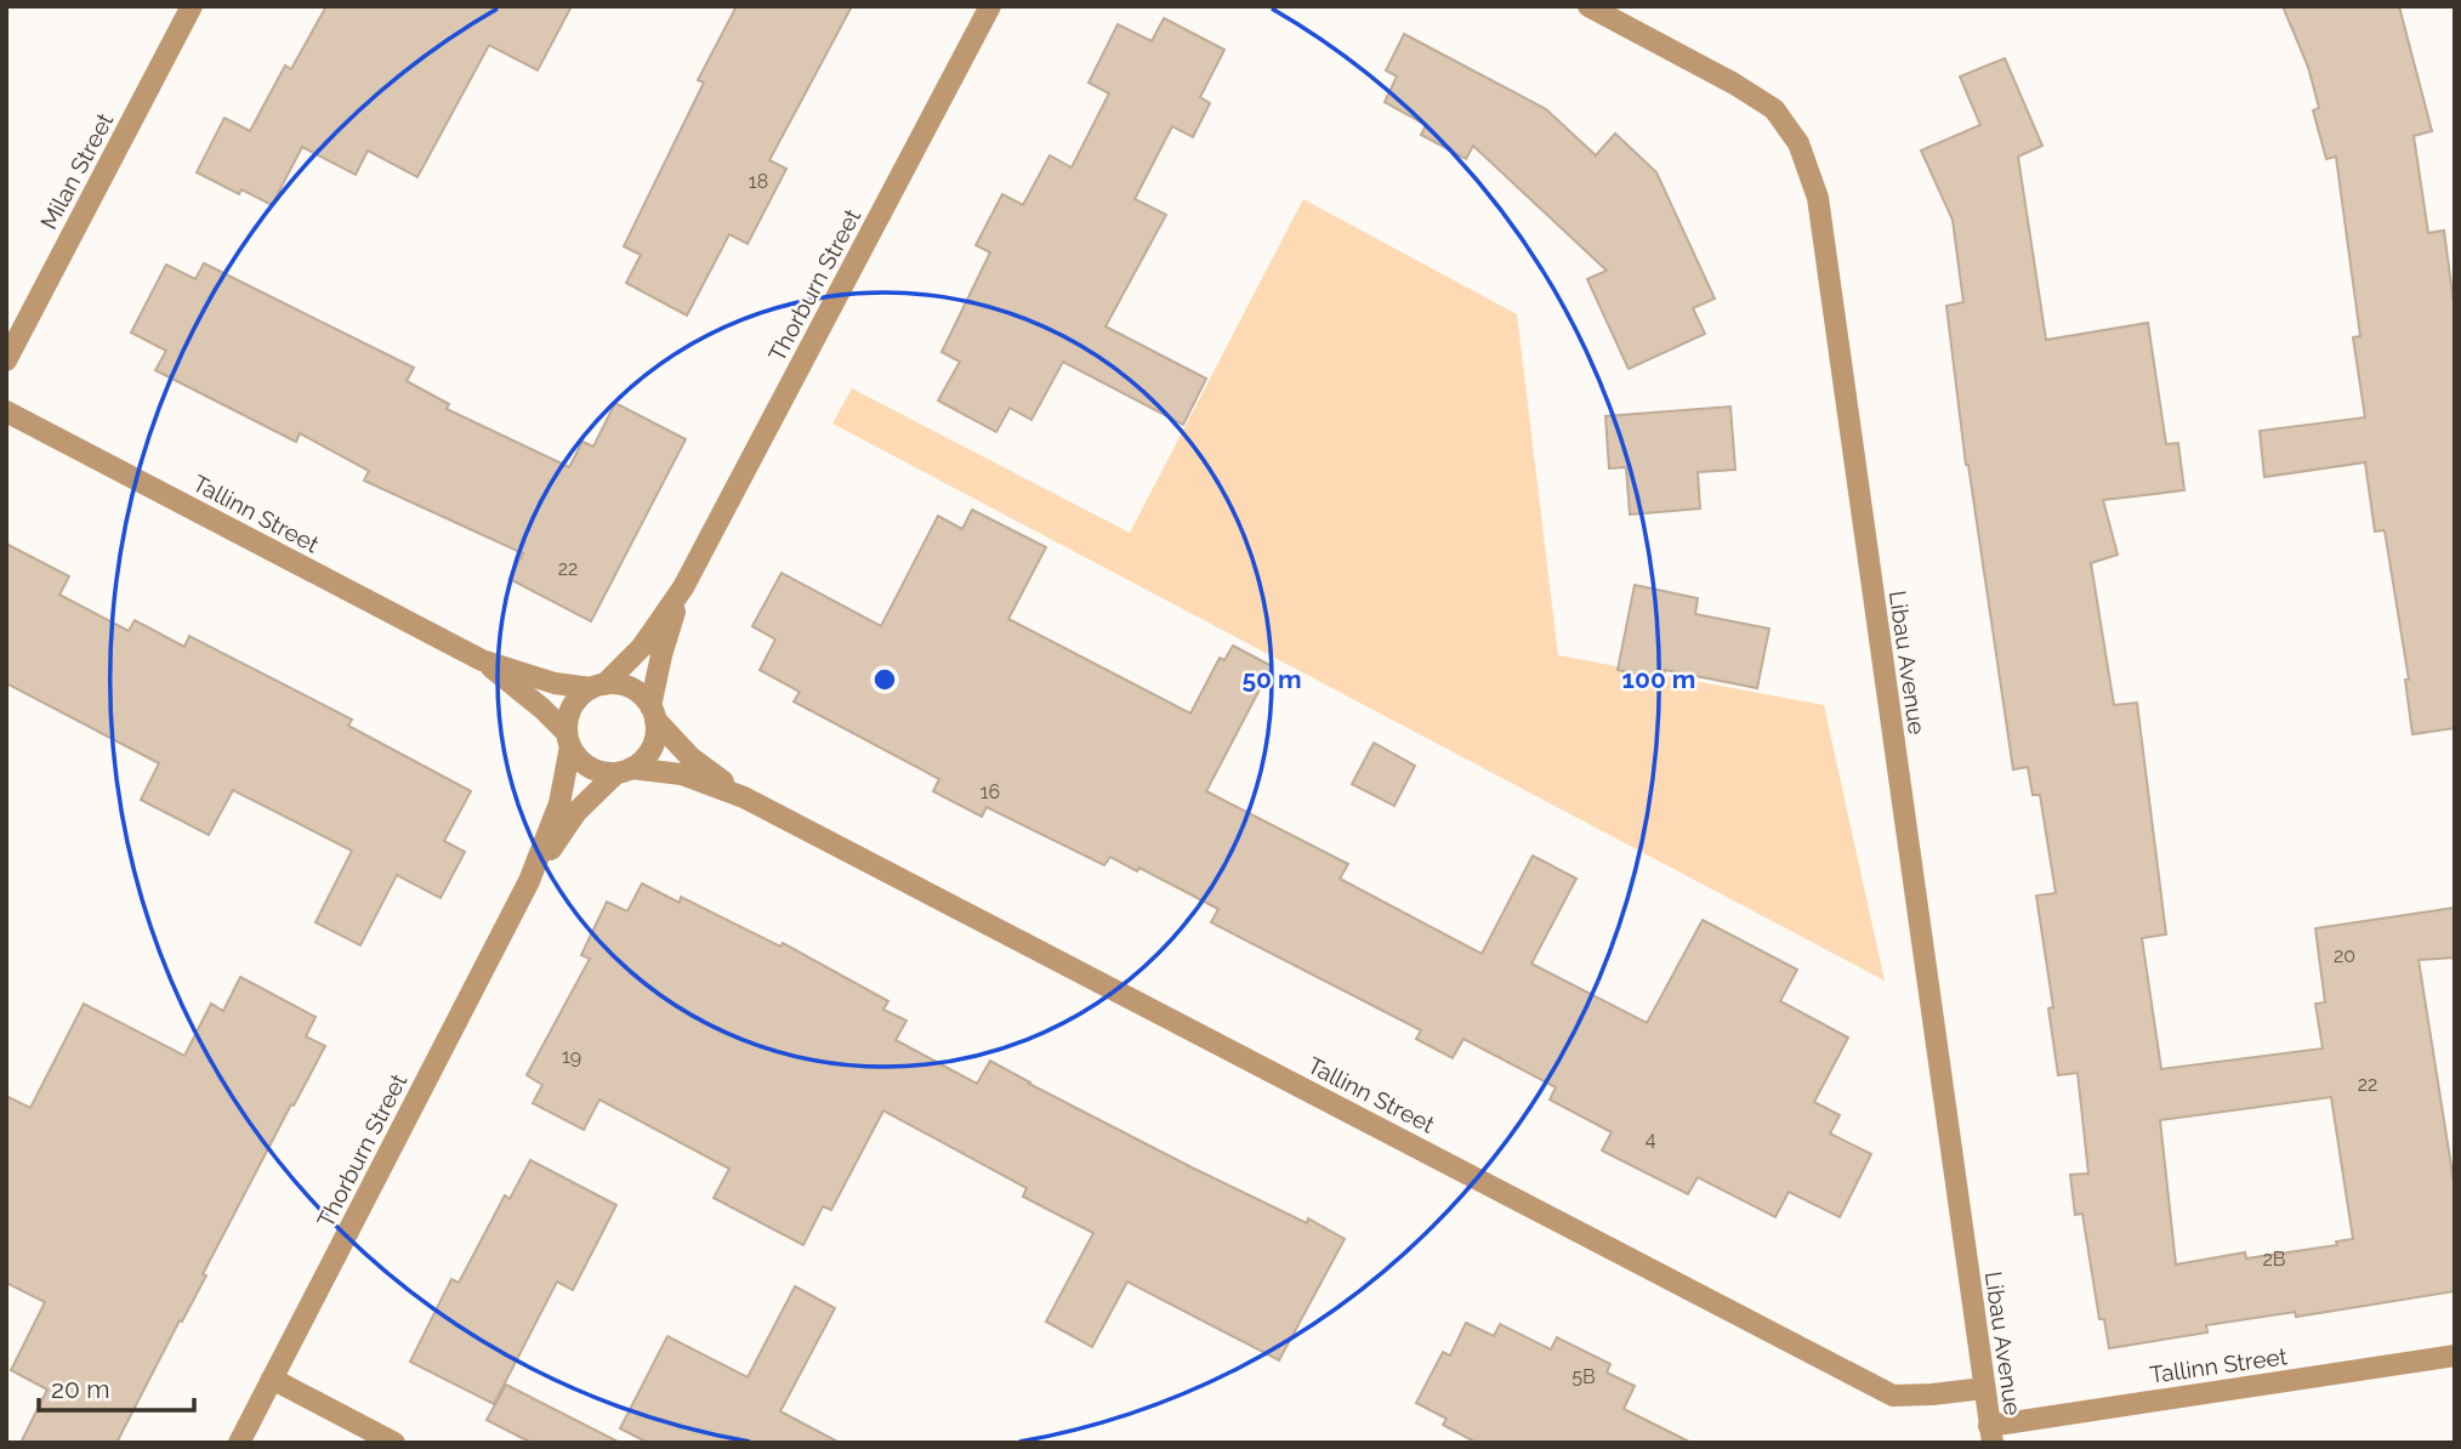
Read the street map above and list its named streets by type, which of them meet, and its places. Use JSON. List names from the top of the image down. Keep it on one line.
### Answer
{"streets":{"street":["Milan Street","Thorburn Street","Tallinn Street","Libau Avenue"]},"crossings":[["Thorburn Street","Tallinn Street"],["Tallinn Street","Libau Avenue"]],"house_numbers":["18","22","16","20","19","22","4","2B","5B"],"scale_bar":"20 m","rings":["50 m","100 m"]}
